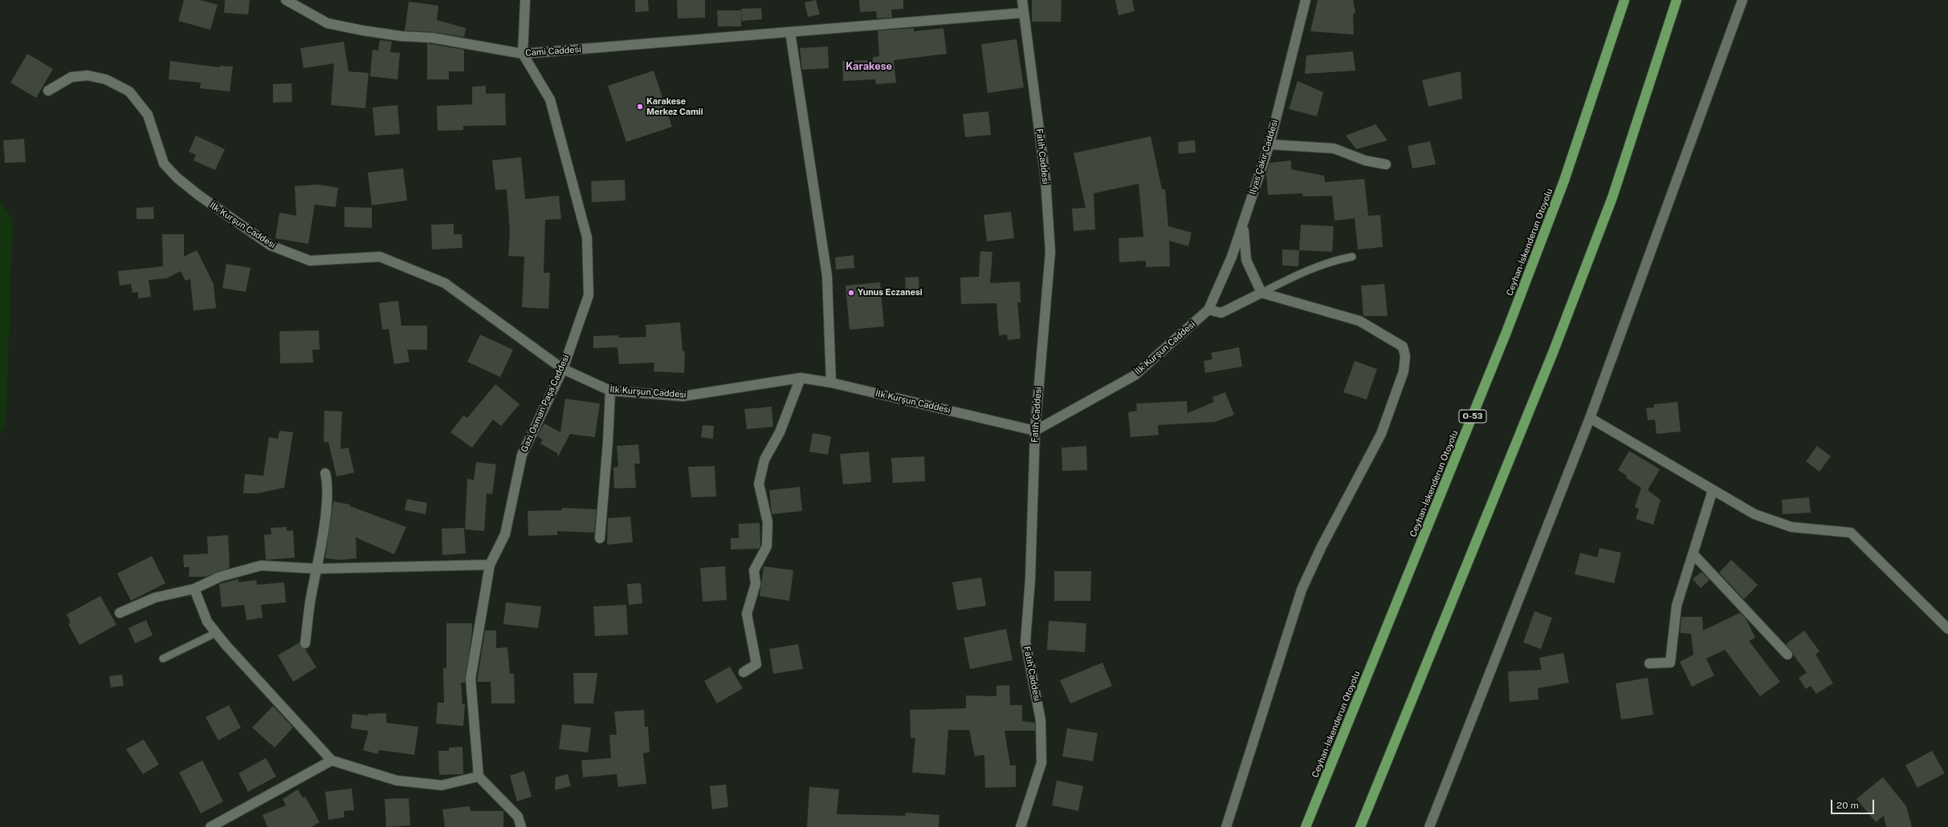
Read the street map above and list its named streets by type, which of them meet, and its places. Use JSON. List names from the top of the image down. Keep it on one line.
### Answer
{"streets":{"highway":["Ceyhan-İskenderun Otoyolu","O-53"],"street":["Cami Caddesi","Fatih Caddesi","İlyas Çakır Caddesi","İlk Kurşun Caddesi","Gazi Osman Paşa Caddesi"]},"crossings":[["Cami Caddesi","Fatih Caddesi"],["Cami Caddesi","Gazi Osman Paşa Caddesi"],["Fatih Caddesi","İlk Kurşun Caddesi"],["İlyas Çakır Caddesi","İlk Kurşun Caddesi"],["İlk Kurşun Caddesi","Gazi Osman Paşa Caddesi"]],"districts":["Karakese"],"places":["Karakese Merkez Camii","Yunus Eczanesi"],"scale_bar":"20 m"}
